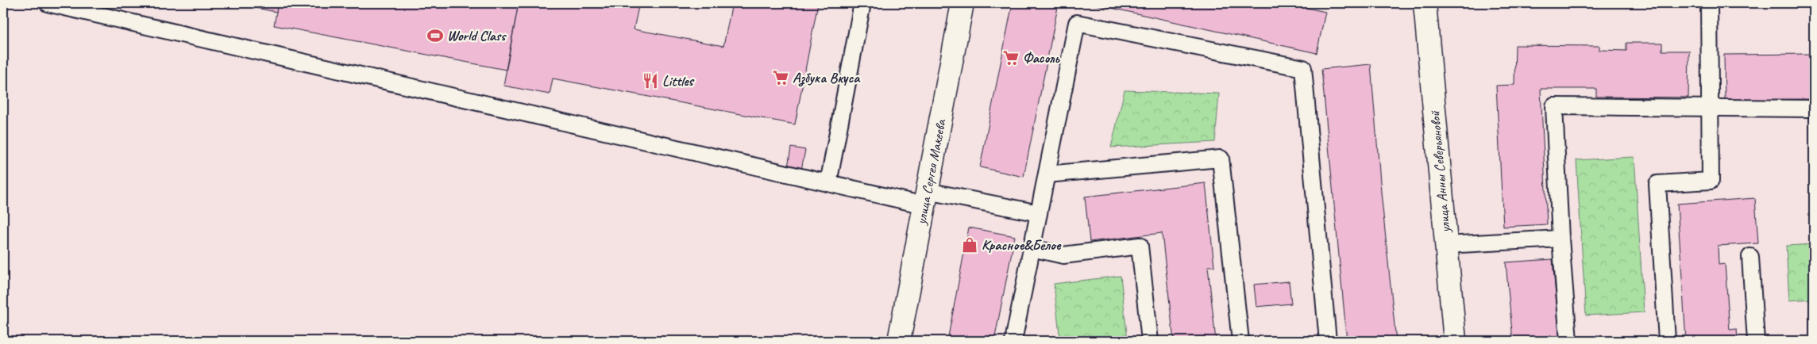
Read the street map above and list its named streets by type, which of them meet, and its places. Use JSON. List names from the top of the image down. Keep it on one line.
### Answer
{"streets":{"street":["улица Сергея Макеева","улица Анны Северьяновой"]},"places":{"sports":["World Class"],"supermarket":["Фасоль","Азбука Вкуса"],"restaurant":["Littles"],"shop":["Красное&Белое"]}}
